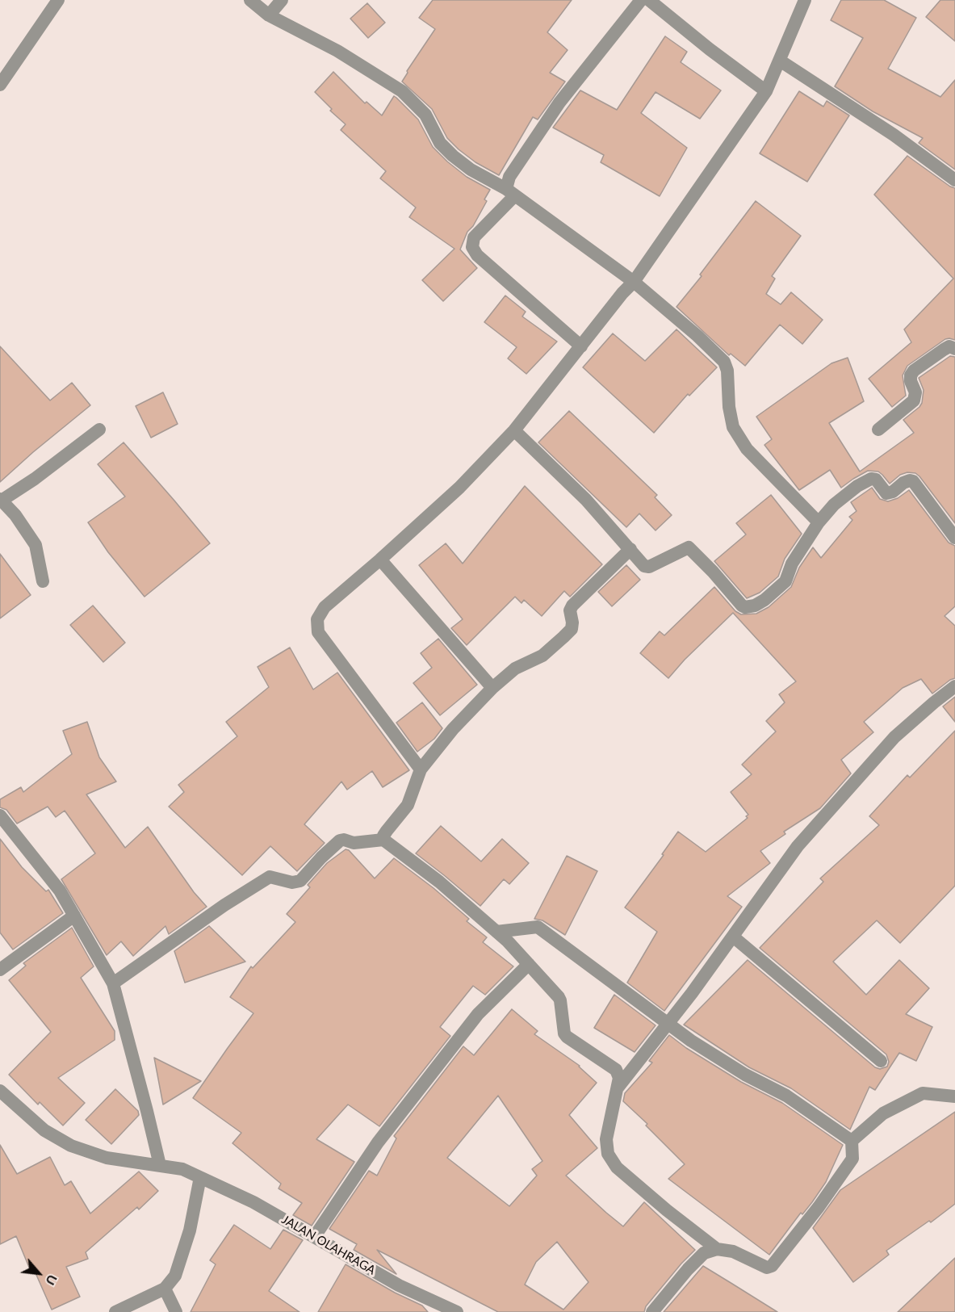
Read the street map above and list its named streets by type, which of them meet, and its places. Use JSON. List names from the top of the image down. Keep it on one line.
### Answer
{"streets":{"street":["JALAN OLAHRAGA"]},"north":"bottom right"}
